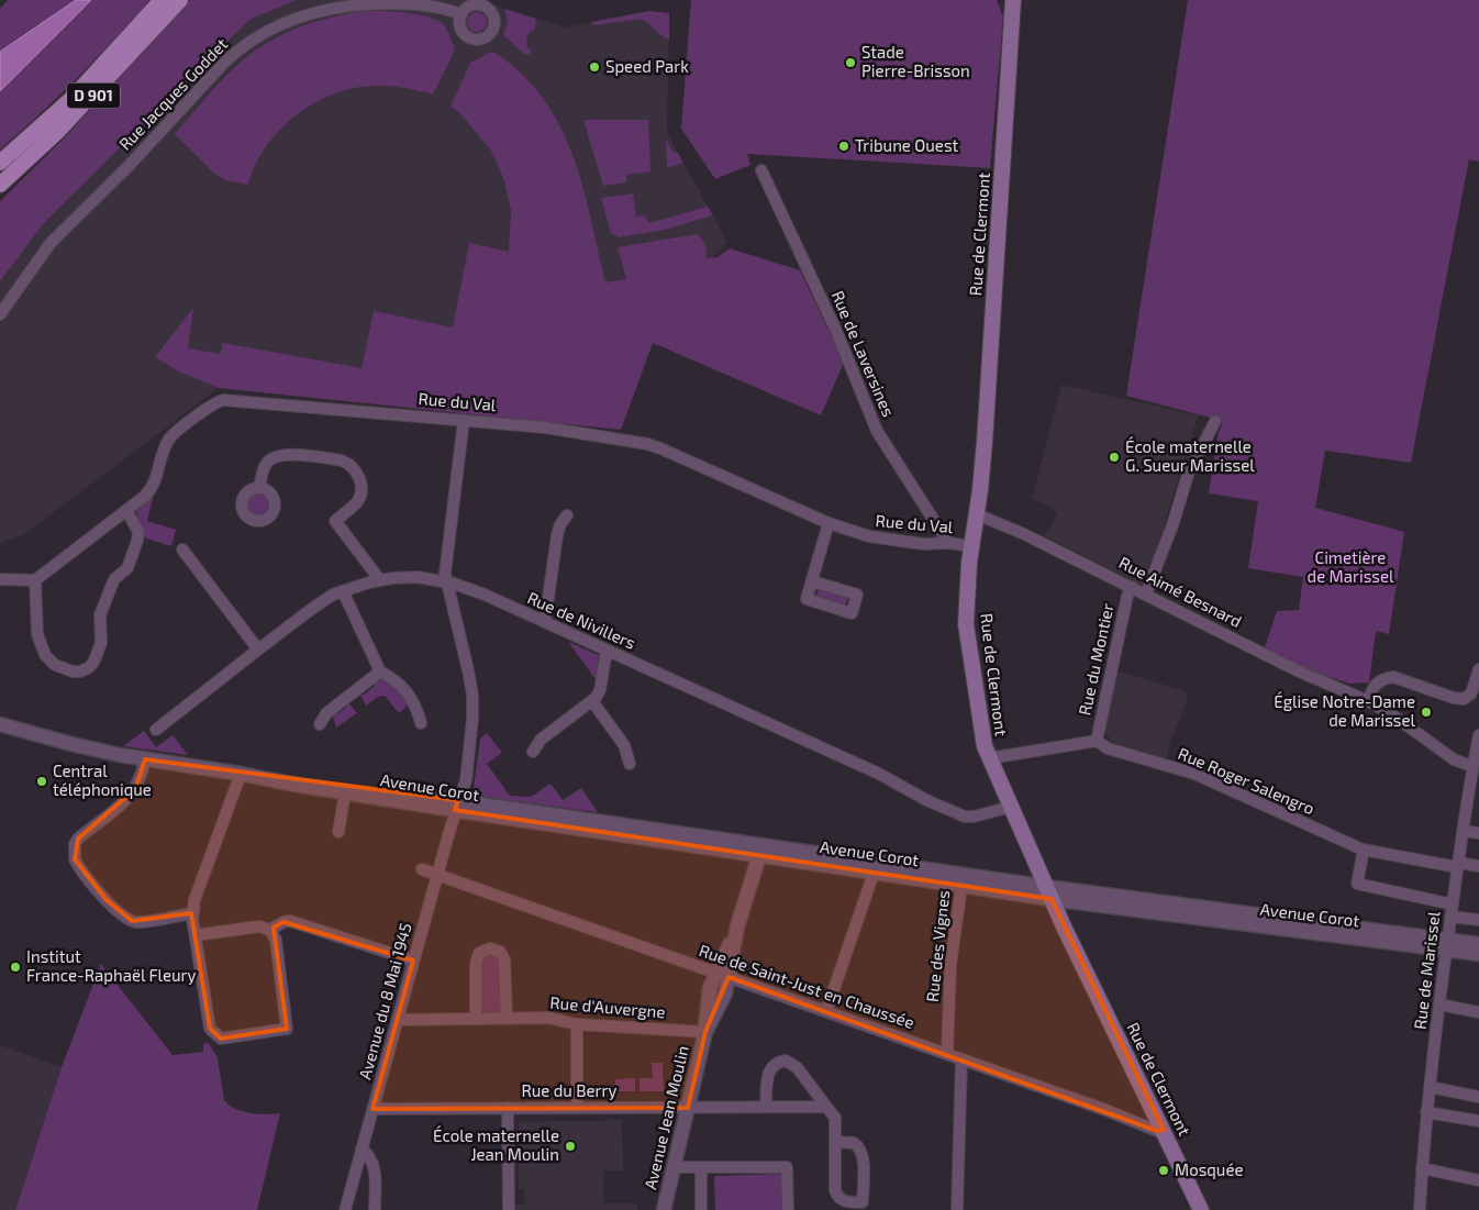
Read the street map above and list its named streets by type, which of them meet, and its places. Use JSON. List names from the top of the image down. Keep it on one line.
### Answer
{"streets":{"main road":["D 901","Rue de Clermont"],"street":["Rue Jacques Goddet","Rue de Laversines","Rue du Val","Rue Aimé Besnard","Rue de Nivillers","Rue du Montier","Rue Roger Salengro","Avenue Corot","Rue des Vignes","Rue de Marissel","Rue de Saint-Just en Chaussée","Avenue du 8 Mai 1945","Rue d'Auvergne","Rue du Berry","Avenue Jean Moulin"]},"crossings":[["Rue de Clermont","Rue du Val"],["Rue de Clermont","Rue Aimé Besnard"],["Rue de Clermont","Rue de Nivillers"],["Rue de Clermont","Avenue Corot"],["Rue de Clermont","Rue de Saint-Just en Chaussée"],["Rue de Laversines","Rue du Val"],["Rue du Val","Avenue du 8 Mai 1945"],["Rue Aimé Besnard","Rue du Montier"],["Rue Aimé Besnard","Rue de Marissel"],["Rue de Nivillers","Avenue du 8 Mai 1945"],["Rue du Montier","Rue Roger Salengro"],["Rue Roger Salengro","Rue de Marissel"],["Avenue Corot","Rue des Vignes"],["Avenue Corot","Rue de Marissel"],["Avenue Corot","Avenue du 8 Mai 1945"],["Avenue Corot","Avenue Jean Moulin"],["Rue des Vignes","Rue de Saint-Just en Chaussée"],["Rue de Saint-Just en Chaussée","Avenue du 8 Mai 1945"],["Rue de Saint-Just en Chaussée","Avenue Jean Moulin"],["Avenue du 8 Mai 1945","Rue d'Auvergne"],["Avenue du 8 Mai 1945","Rue du Berry"],["Rue d'Auvergne","Avenue Jean Moulin"],["Rue du Berry","Avenue Jean Moulin"]],"parks":["Cimetière de Marissel"],"places":["Stade Pierre-Brisson","Speed Park","Tribune Ouest","École maternelle G. Sueur Marissel","Église Notre-Dame de Marissel","Central téléphonique","Institut France-Raphaël Fleury","École maternelle Jean Moulin","Mosquée"]}
